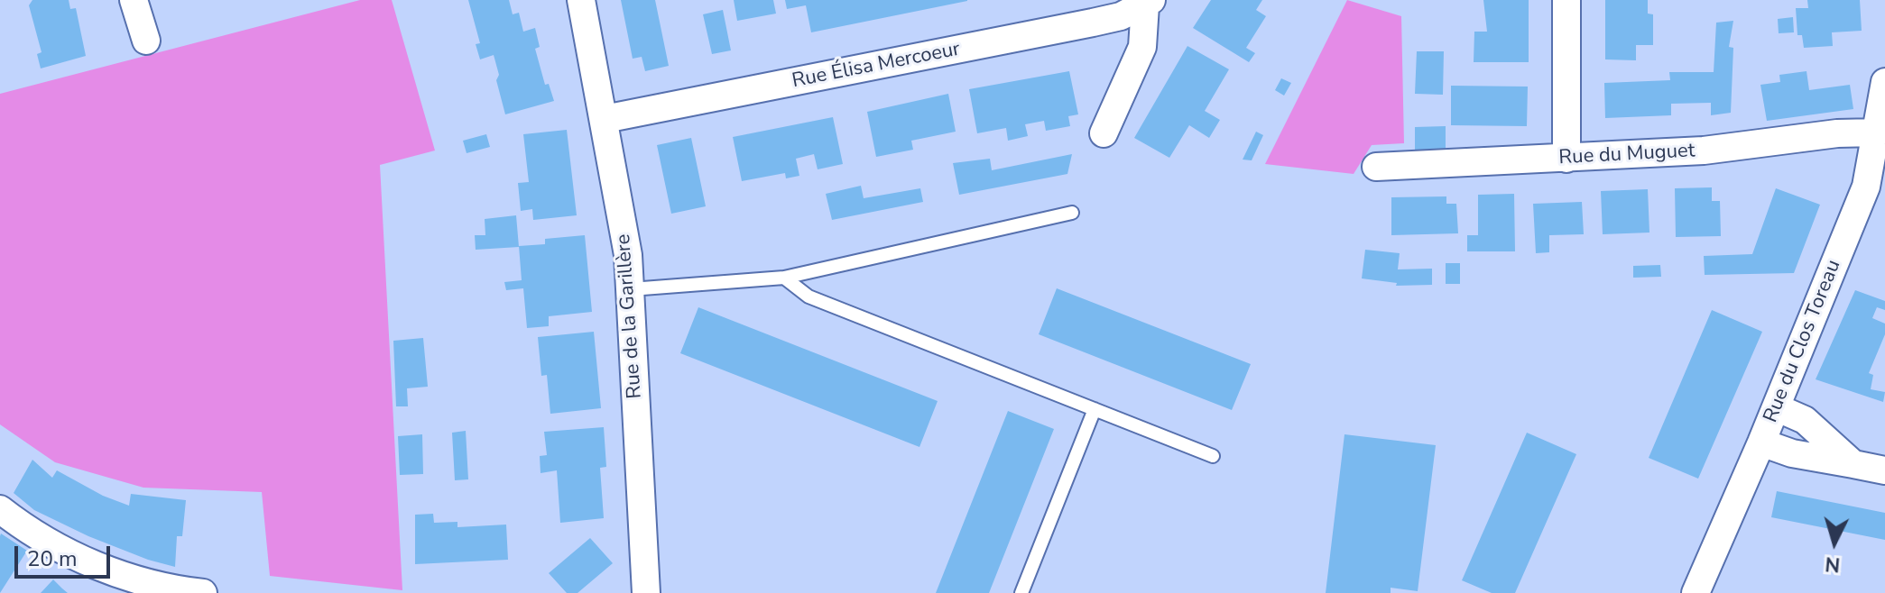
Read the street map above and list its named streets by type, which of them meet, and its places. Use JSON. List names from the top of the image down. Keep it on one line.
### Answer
{"streets":{"street":["Rue Élisa Mercoeur","Rue du Muguet","Rue de la Garillère","Rue du Clos Toreau"]},"crossings":[["Rue Élisa Mercoeur","Rue de la Garillère"],["Rue du Muguet","Rue du Clos Toreau"]],"scale_bar":"20 m","north":"bottom"}
